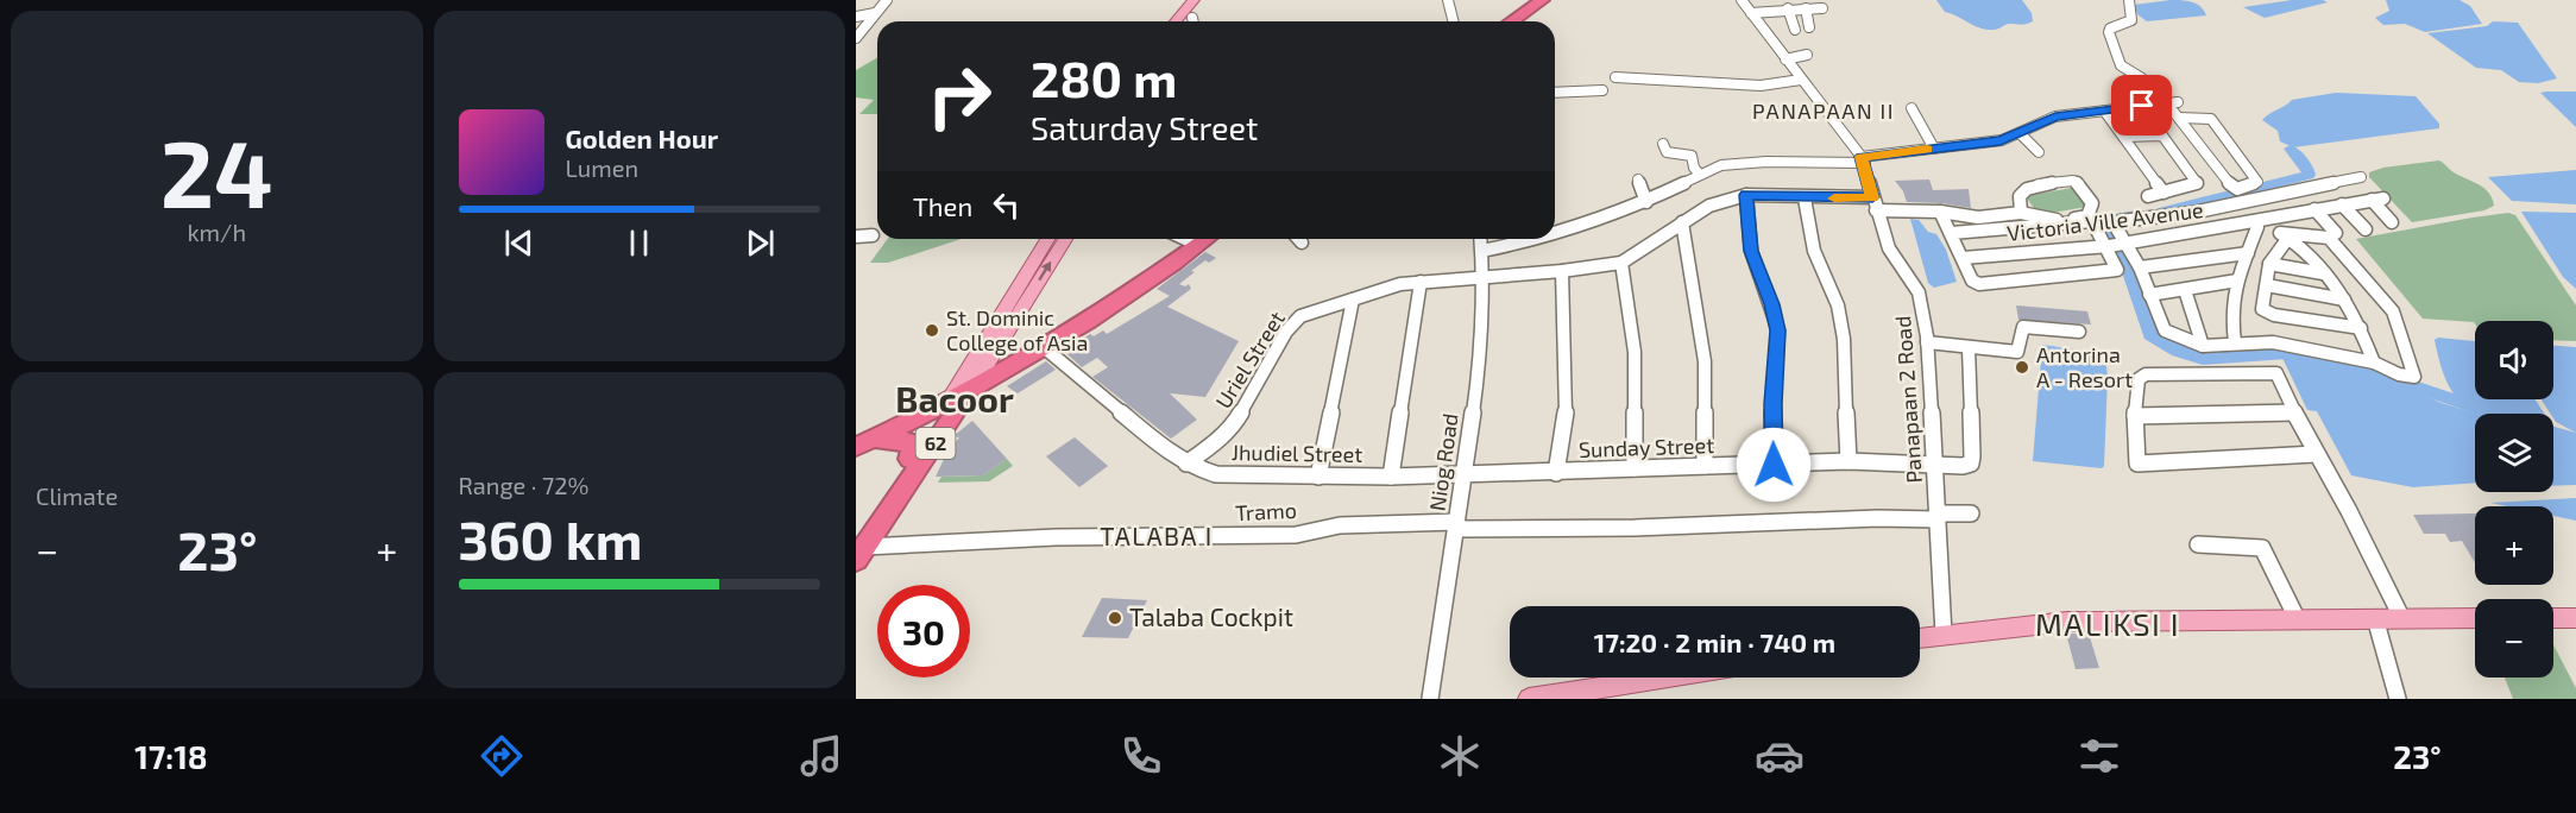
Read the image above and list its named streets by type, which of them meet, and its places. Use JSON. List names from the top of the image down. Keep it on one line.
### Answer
{"streets":{"highway":["62"],"street":["Victoria Ville Avenue","Uriel Street","Panapaan 2 Road","Sunday Street","Jhudiel Street","Niog Road","Tramo"]},"crossings":[["Uriel Street","Jhudiel Street"],["Uriel Street","Niog Road"],["Panapaan 2 Road","Sunday Street"],["Panapaan 2 Road","Tramo"],["62","Jhudiel Street"],["62","Tramo"],["Sunday Street","Jhudiel Street"],["Sunday Street","Niog Road"],["Jhudiel Street","Niog Road"],["Niog Road","Tramo"]],"districts":["PANAPAAN II","Bacoor","TALABA I","MALIKSI I"],"places":["St. Dominic College of Asia","Antorina A - Resort","Talaba Cockpit"],"page":{"tile":[["24","km/h"],"Climate",["Range · 72%","360 km"]],"turn":["280 m","Saturday Street"],"song":["Golden Hour","Lumen"],"then":"Then","map_buttons":["+","−"],"heat":["−","23°","+"],"limit":"30","trip":"17:20 · 2 min · 740 m","tabs":["17:18","23°"]}}
